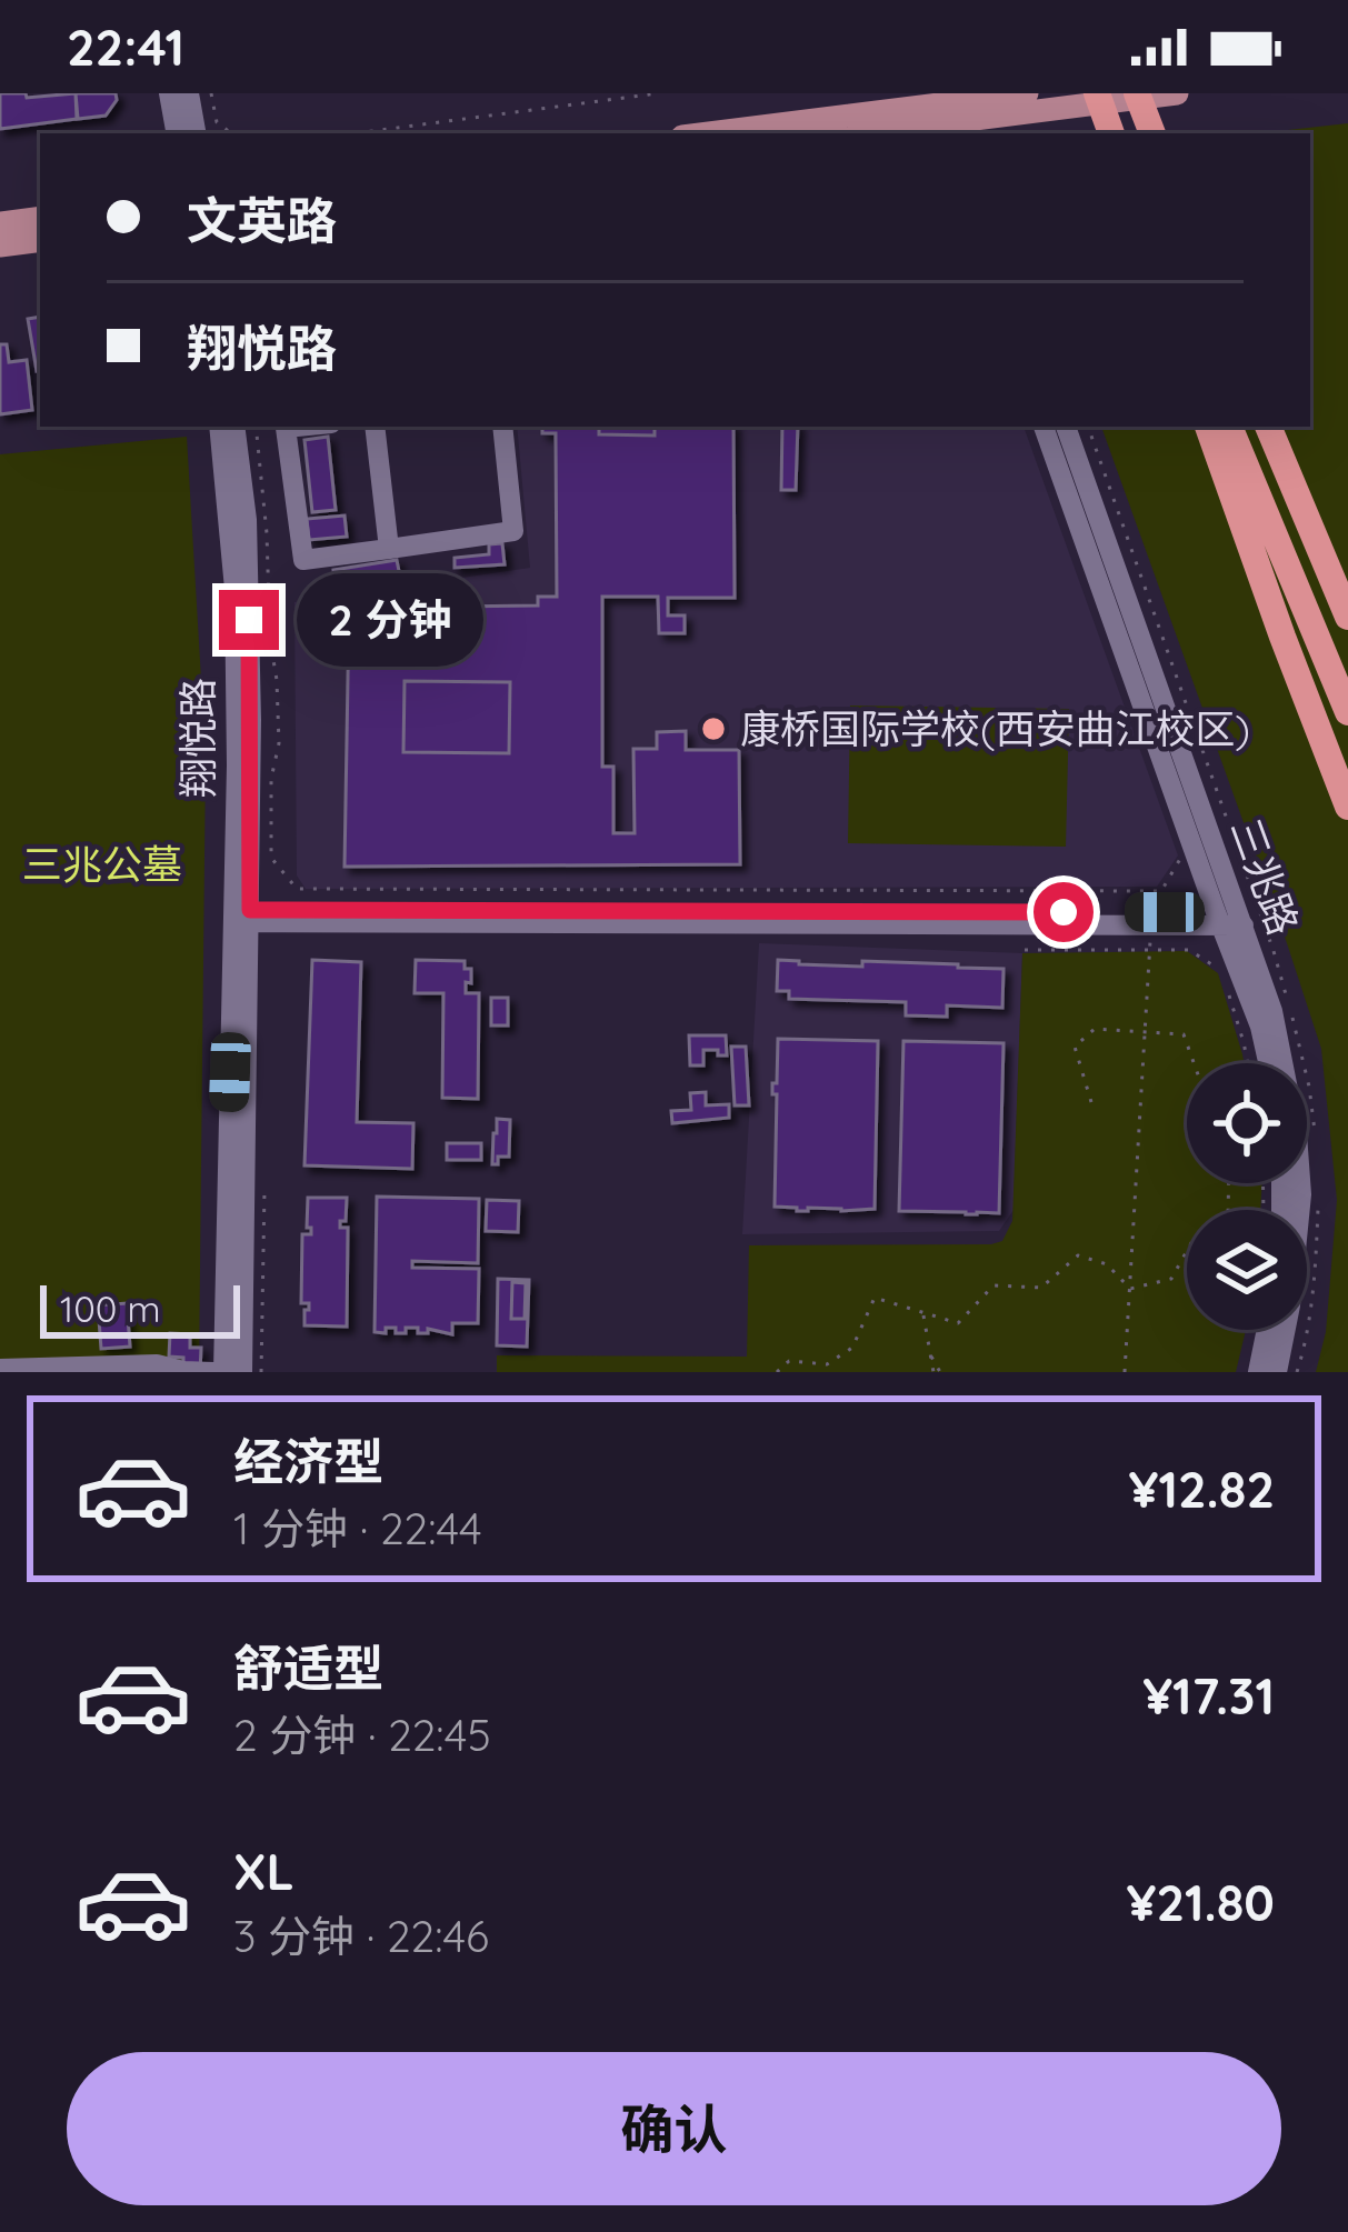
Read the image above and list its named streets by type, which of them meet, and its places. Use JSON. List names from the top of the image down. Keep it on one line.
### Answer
{"streets":{"street":["翔悦路","三兆路"]},"parks":["三兆公墓"],"places":["康桥国际学校(西安曲江校区)"],"scale_bar":"100 m","page":{"status":"22:41","banner":["文英路","翔悦路"],"bubble":"2 分钟","scale":"100 m","list":[{"name":"经济型","note":"1 分钟 · 22:44","value":"¥12.82"},{"name":"舒适型","note":"2 分钟 · 22:45","value":"¥17.31"},{"name":"XL","note":"3 分钟 · 22:46","value":"¥21.80"}],"buttons":"确认"}}
